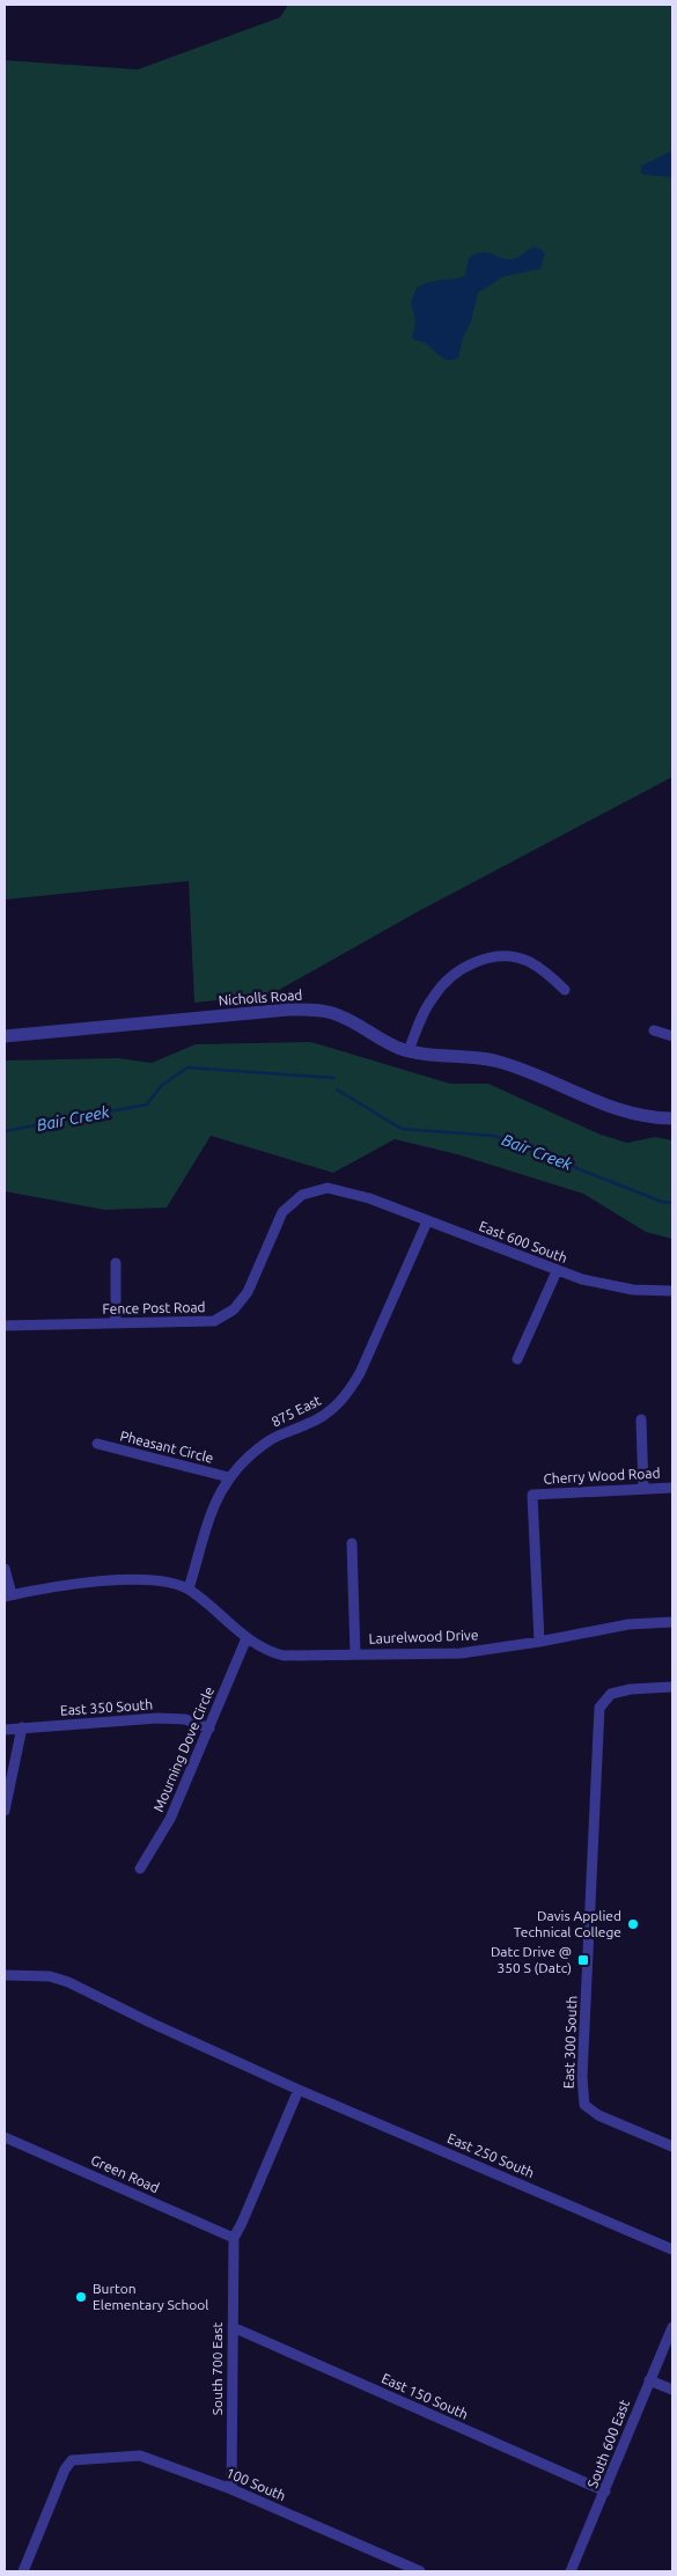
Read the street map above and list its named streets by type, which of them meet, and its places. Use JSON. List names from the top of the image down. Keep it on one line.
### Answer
{"streets":{"street":["Nicholls Road","East 600 South","Fence Post Road","875 East","Pheasant Circle","Cherry Wood Road","Laurelwood Drive","East 350 South","Mourning Dove Circle","East 300 South","East 250 South","Green Road","South 700 East","East 150 South","South 600 East","100 South"]},"crossings":[["East 600 South","Fence Post Road"],["East 600 South","875 East"],["875 East","Pheasant Circle"],["875 East","Laurelwood Drive"],["Cherry Wood Road","Laurelwood Drive"],["Laurelwood Drive","Mourning Dove Circle"],["East 350 South","Mourning Dove Circle"],["East 250 South","South 700 East"],["Green Road","South 700 East"],["South 700 East","East 150 South"],["South 700 East","100 South"],["East 150 South","South 600 East"]],"water":["Bair Creek"],"places":{"other":["Davis Applied Technical College","Burton Elementary School"],"transit":["Datc Drive @ 350 S (Datc)"]}}
